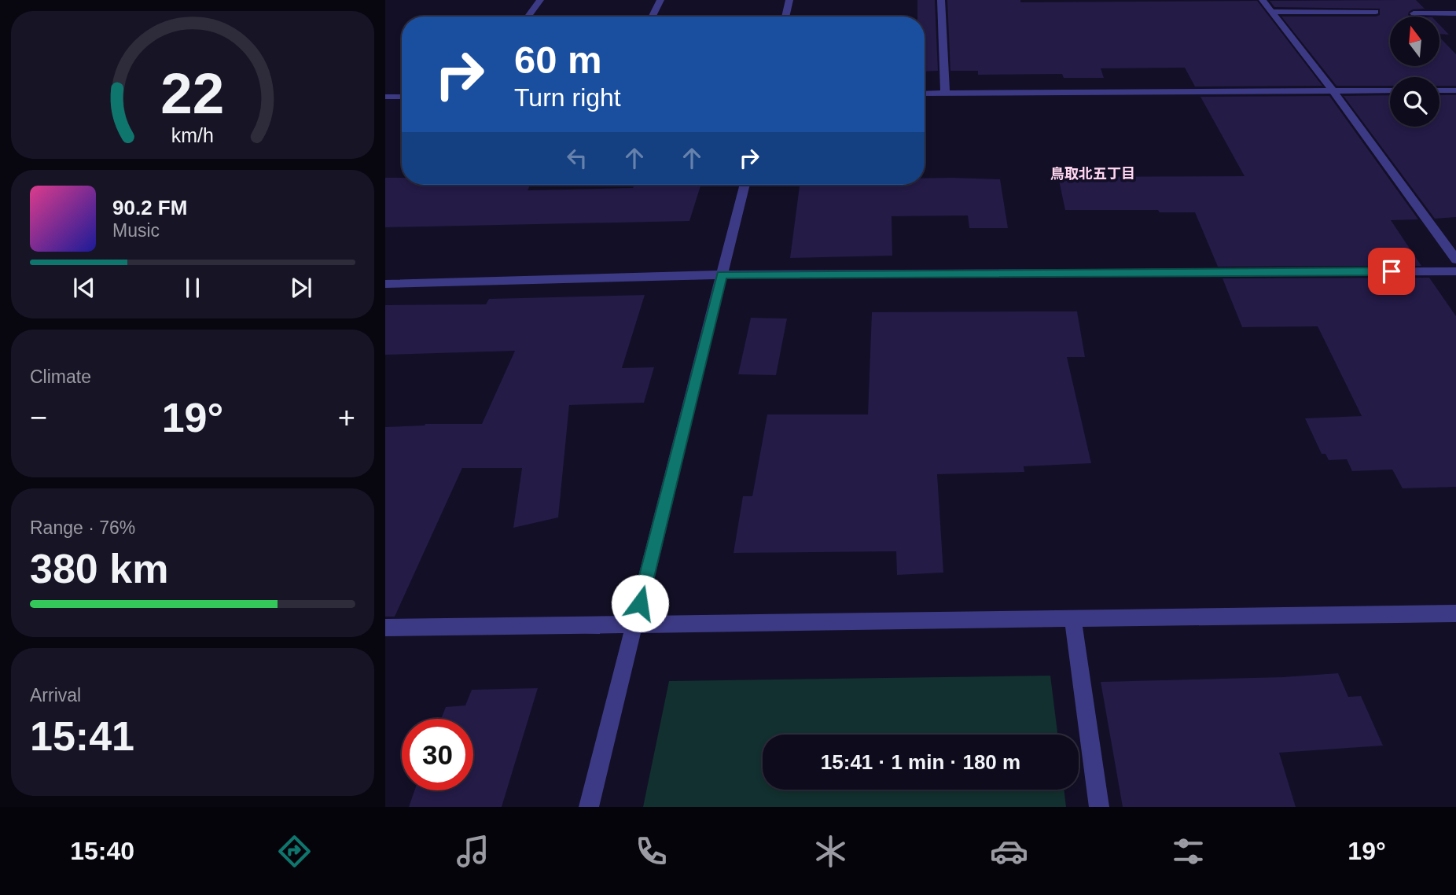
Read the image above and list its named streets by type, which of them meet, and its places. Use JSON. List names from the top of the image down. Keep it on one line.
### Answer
{"districts":["鳥取北五丁目"],"north":"top","page":{"turn":["60 m","Turn right"],"song":["90.2 FM","Music"],"tile":["Climate",["Range · 76%","380 km"],["Arrival","15:41"]],"heat":["−","19°","+"],"limit":"30","trip":"15:41 · 1 min · 180 m","tabs":["15:40","19°"],"gauge":["22","km/h"]}}
